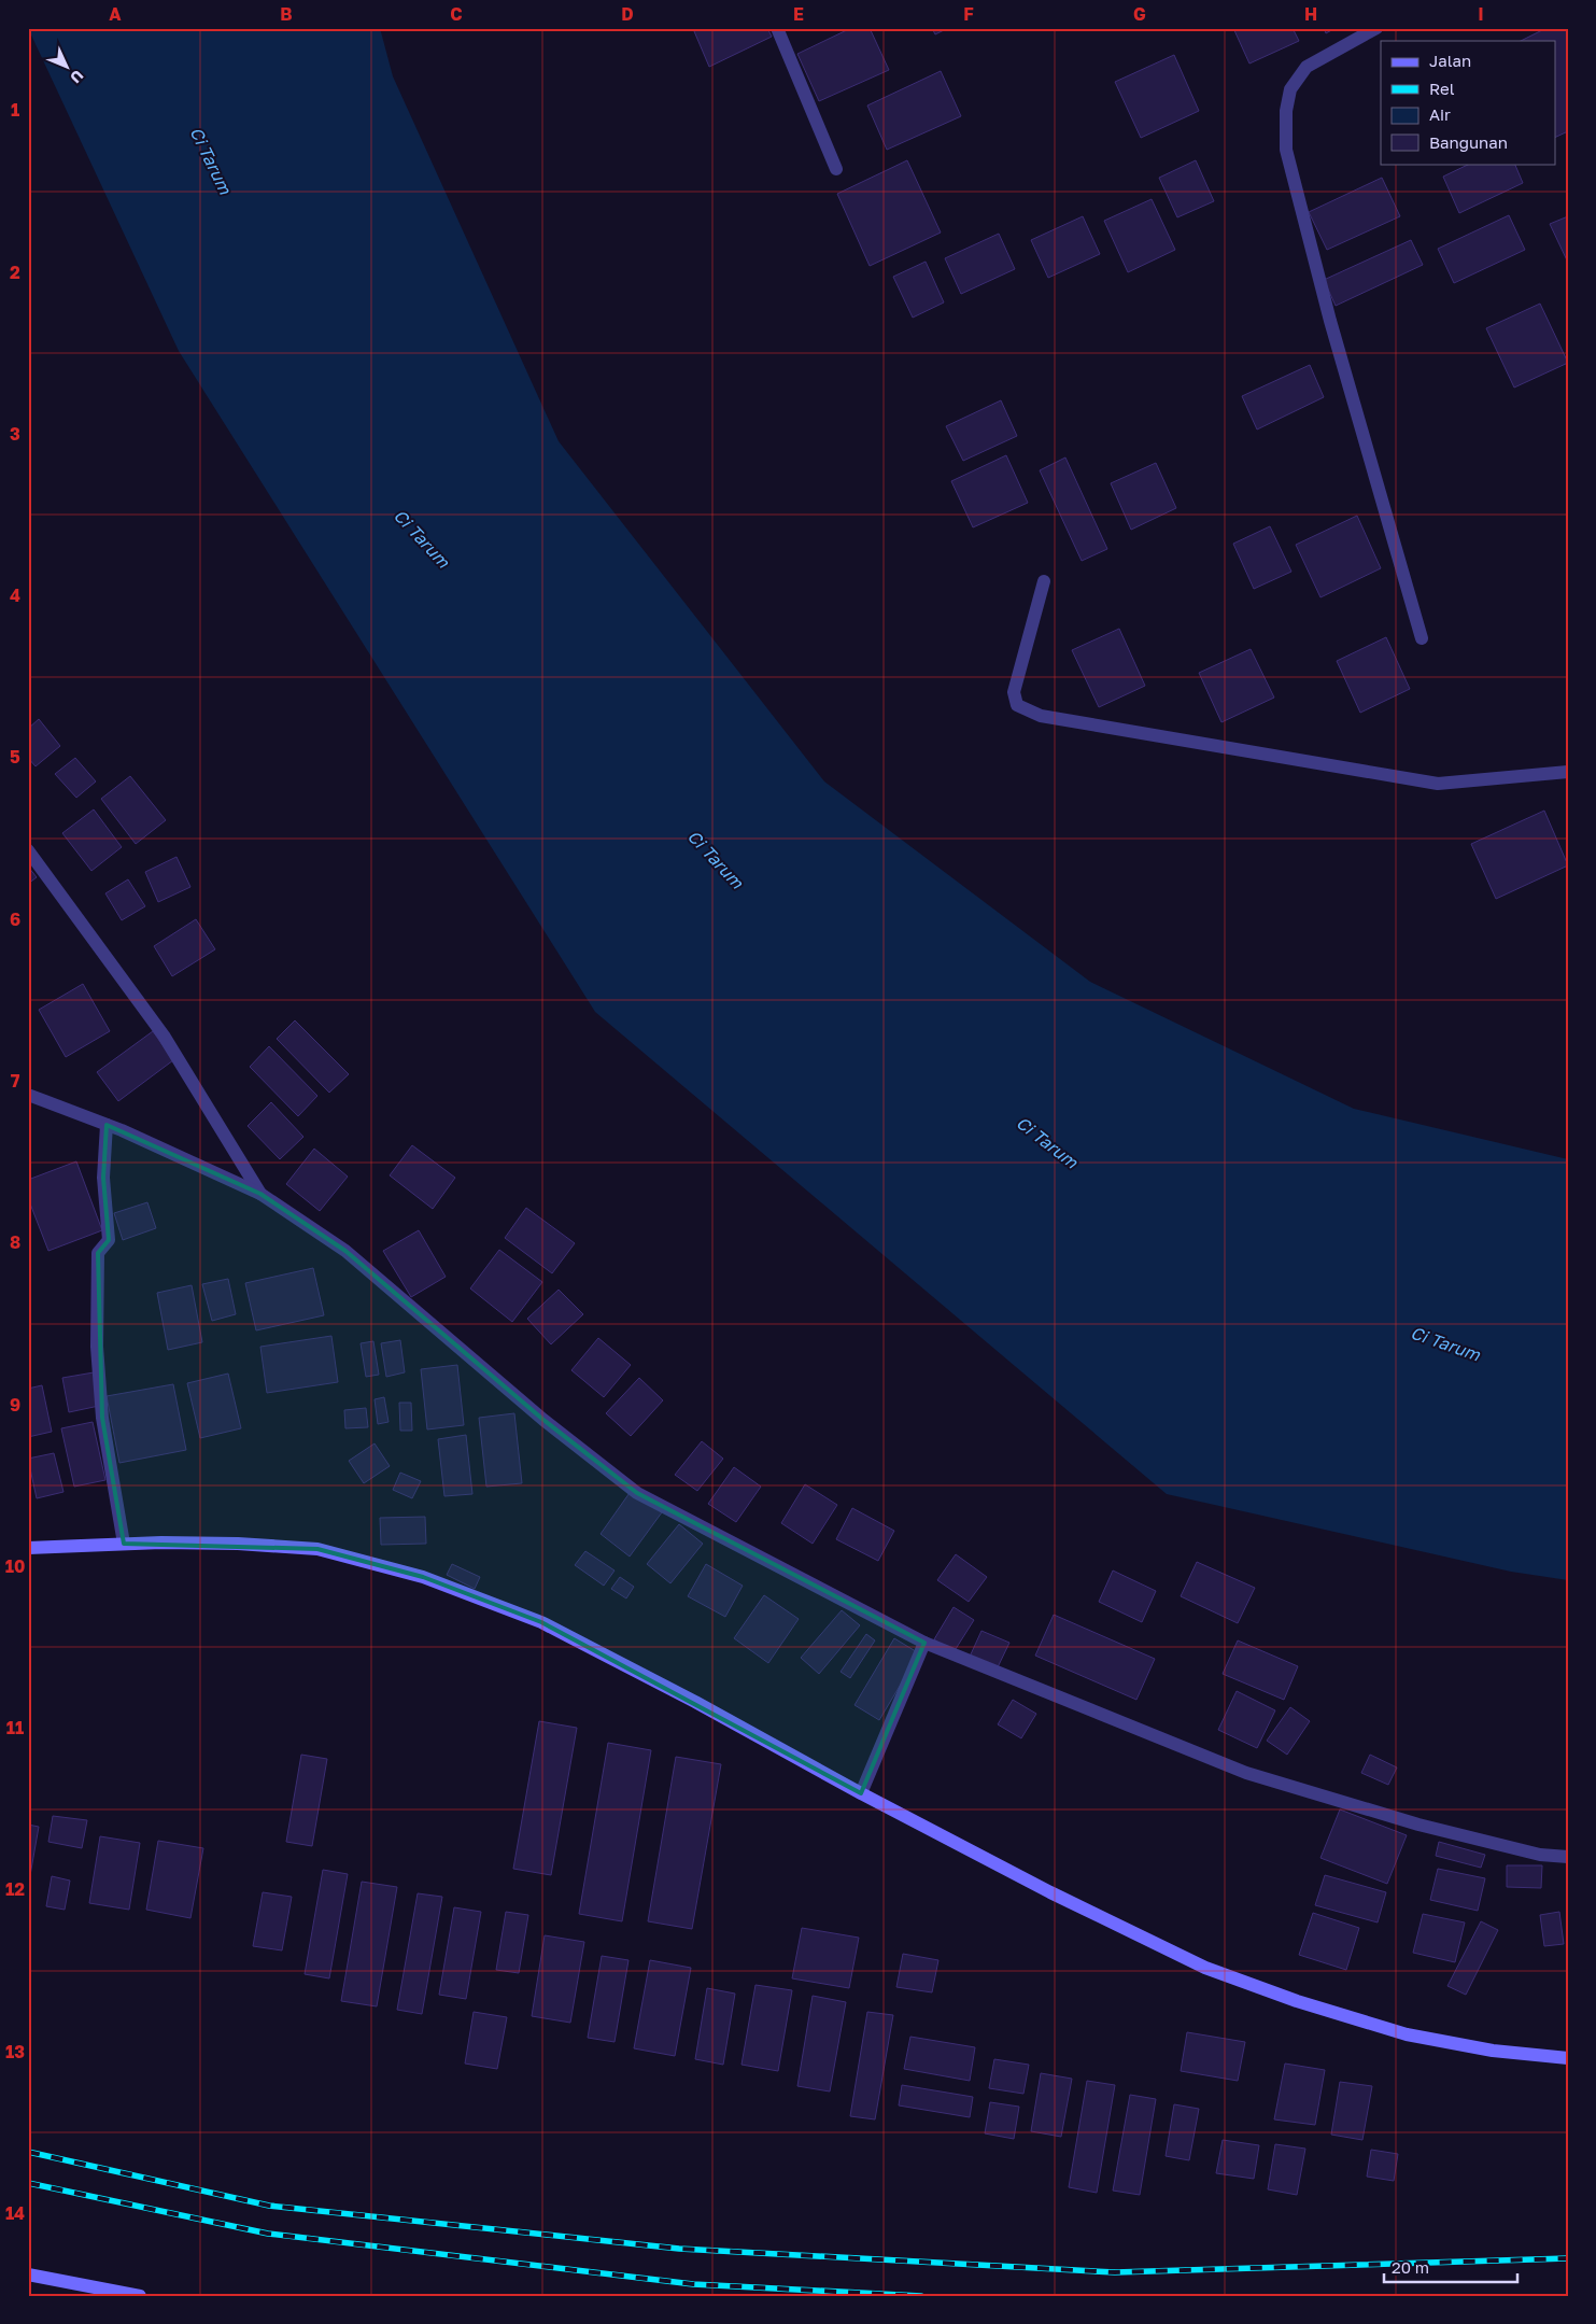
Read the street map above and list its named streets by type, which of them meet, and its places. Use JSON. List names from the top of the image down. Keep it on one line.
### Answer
{"water":["Ci Tarum"],"legend":["Jalan","Rel","Air","Bangunan"],"scale_bar":"20 m","north":"bottom right","grid":{"columns":["A","B","C","D","E","F","G","H","I"],"rows":["1","2","3","4","5","6","7","8","9","10","11","12","13","14"]}}
